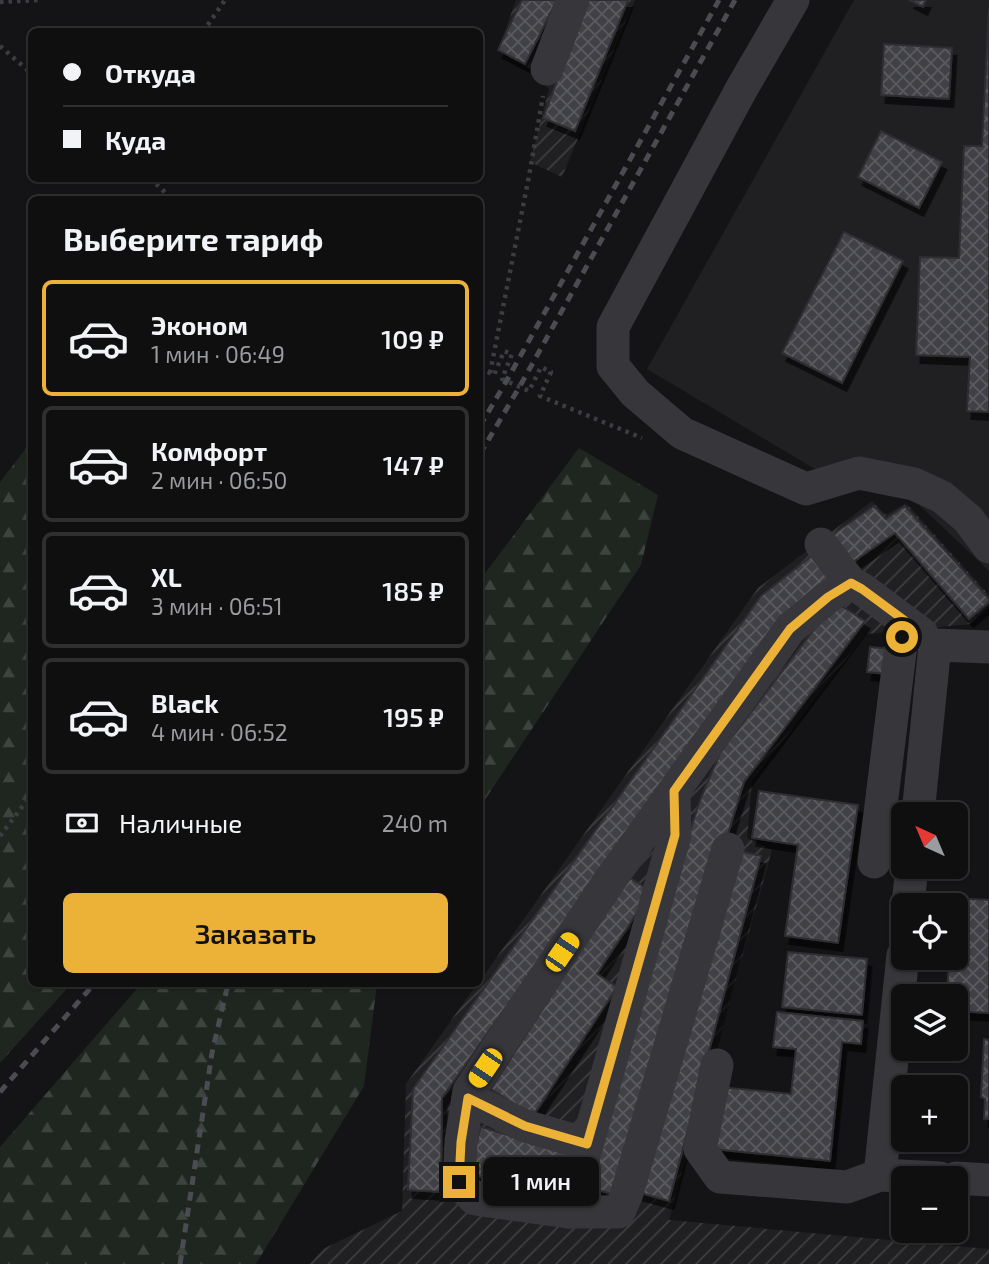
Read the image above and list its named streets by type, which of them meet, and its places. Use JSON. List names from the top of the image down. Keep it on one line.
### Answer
{"north":"top left","page":{"banner":["Откуда","Куда"],"heading":"Выберите тариф","list":[{"name":"Эконом","note":"1 мин · 06:49","value":"109 ₽"},{"name":"Комфорт","note":"2 мин · 06:50","value":"147 ₽"},{"name":"XL","note":"3 мин · 06:51","value":"185 ₽"},{"name":"Black","note":"4 мин · 06:52","value":"195 ₽"}],"pay":["Наличные","240 m"],"map_buttons":["+","−"],"buttons":"Заказать","bubble":"1 мин"}}
